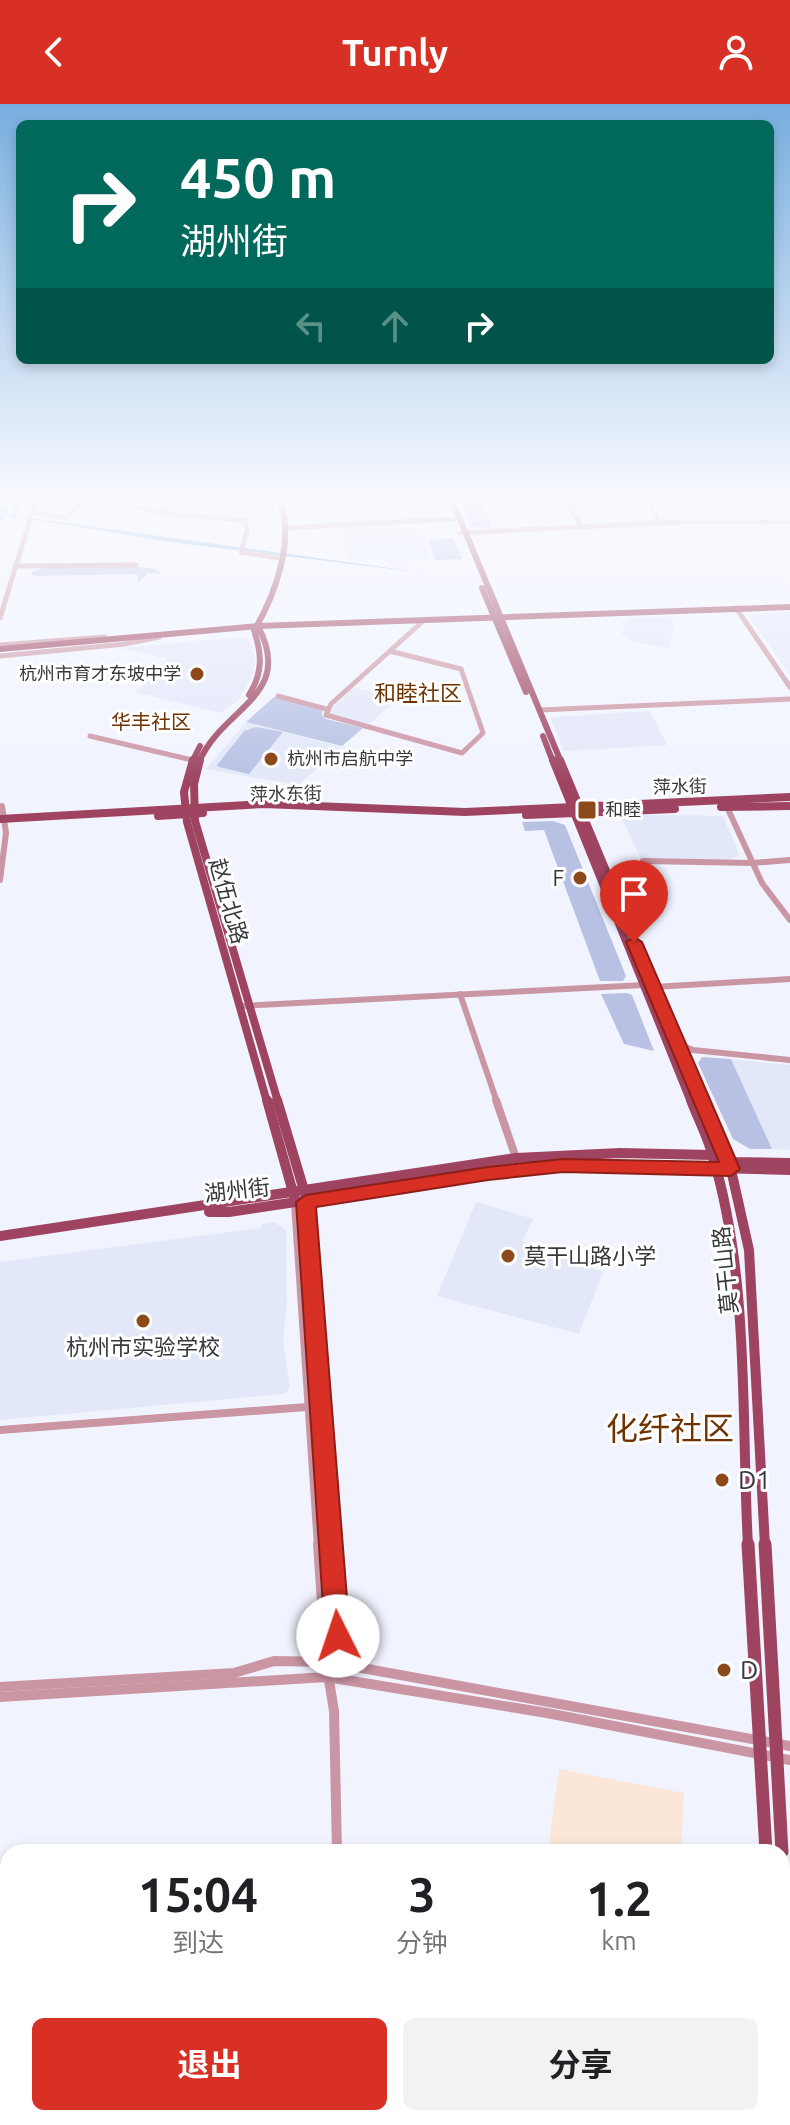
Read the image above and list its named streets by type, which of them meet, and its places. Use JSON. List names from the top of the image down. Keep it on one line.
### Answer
{"streets":{"main road":["萍水街","萍水东街","赵伍北路","湖州街","莫干山路"]},"crossings":[["萍水街","萍水东街"],["萍水街","莫干山路"],["萍水东街","赵伍北路"],["萍水东街","莫干山路"],["赵伍北路","湖州街"],["湖州街","莫干山路"]],"districts":["和睦社区","华丰社区","化纤社区"],"places":{"other":["杭州市育才东坡中学","杭州市启航中学","F","莫干山路小学","杭州市实验学校","D1","D"],"transit":["和睦"]},"page":{"header":"Turnly","turn":["450 m","湖州街"],"eta":["15:04","到达","3","分钟","1.2","km"],"buttons":["退出","分享"]}}
